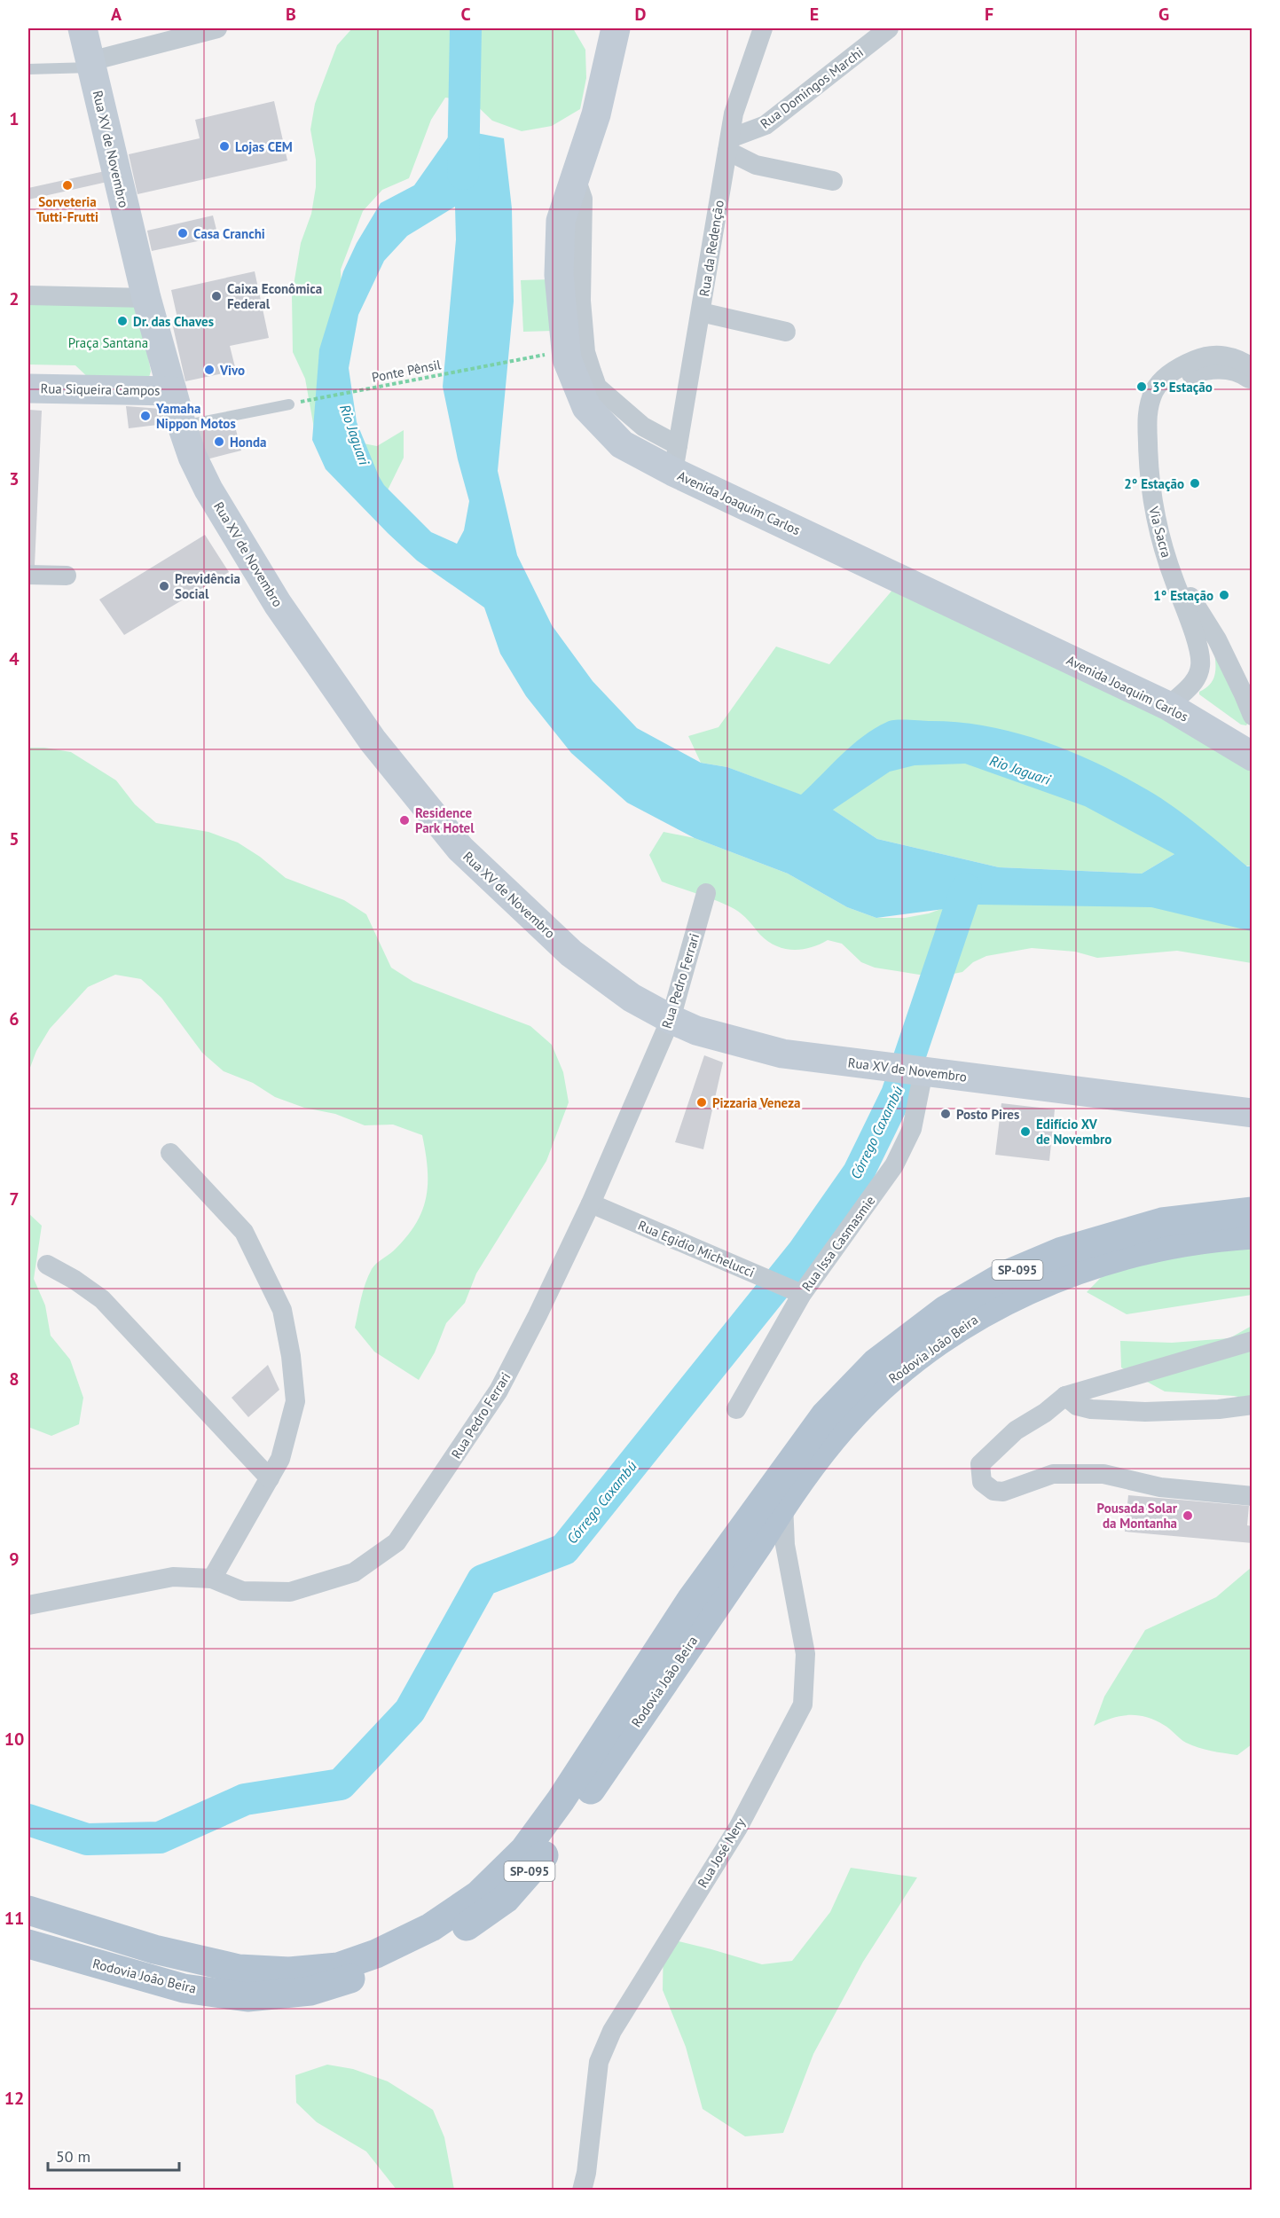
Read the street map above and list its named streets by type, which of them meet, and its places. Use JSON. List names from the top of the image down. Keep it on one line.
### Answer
{"streets":{"main road":["Rua XV de Novembro","Rua Siqueira Campos","Avenida Joaquim Carlos","SP-095","Rodovia João Beira"],"street":["Rua Domingos Marchi","Rua da Redenção","Via Sacra","Rua Pedro Ferrari","Rua Issa Casmasmie","Rua Egidio Michelucci","Rua José Nery"],"path":["Ponte Pênsil"]},"crossings":[["Rua Domingos Marchi","Rua da Redenção"],["Rua XV de Novembro","Rua Siqueira Campos"],["Rua XV de Novembro","Rua Pedro Ferrari"],["Rua XV de Novembro","Rua Issa Casmasmie"],["Rua da Redenção","Avenida Joaquim Carlos"],["Avenida Joaquim Carlos","Via Sacra"],["Rua Pedro Ferrari","Rua Egidio Michelucci"],["Rua Issa Casmasmie","Rua Egidio Michelucci"],["Rodovia João Beira","Rua José Nery"]],"water":["Rio Jaguari","Córrego Caxambú"],"parks":["Praça Santana"],"places":["Lojas CEM","Sorveteria Tutti-Frutti","Casa Cranchi","Caixa Econômica Federal","Dr. das Chaves","Vivo","3° Estação","Yamaha Nippon Motos","Honda","2° Estação","Previdência Social","1° Estação","Residence Park Hotel","Pizzaria Veneza","Posto Pires","Edifício XV de Novembro","Pousada Solar da Montanha"],"scale_bar":"50 m","grid":{"columns":["A","B","C","D","E","F","G"],"rows":["1","2","3","4","5","6","7","8","9","10","11","12"]}}
